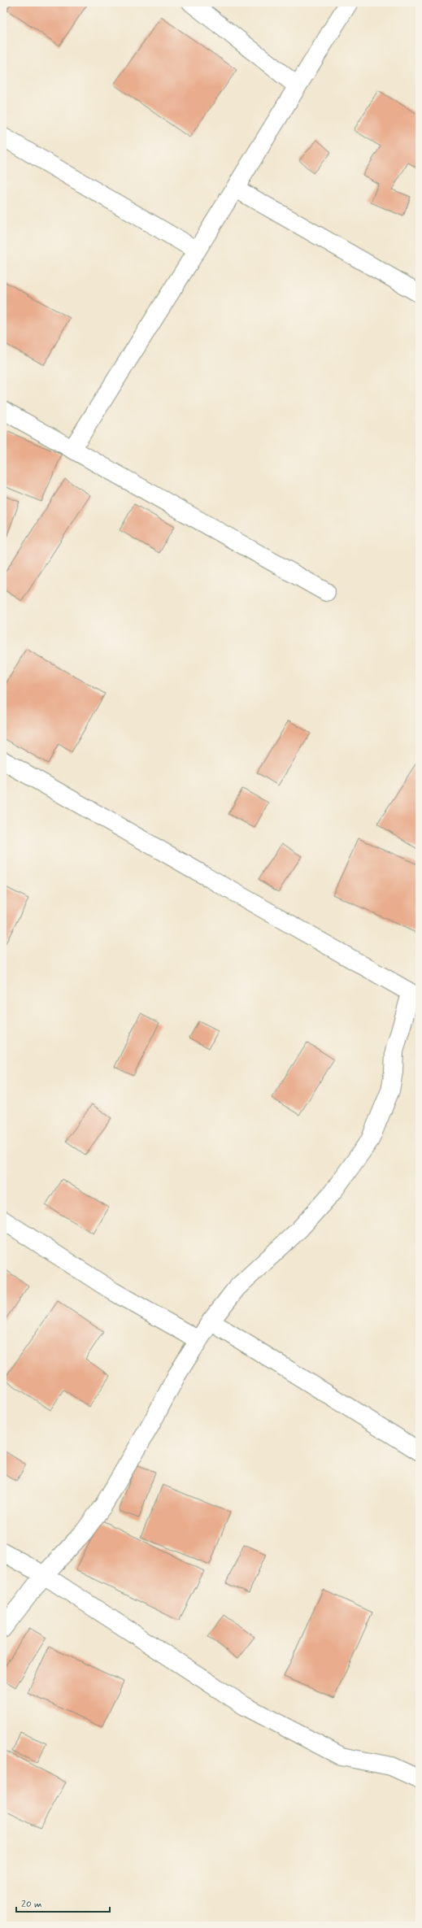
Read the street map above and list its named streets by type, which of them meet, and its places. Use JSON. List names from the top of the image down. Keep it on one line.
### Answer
{"scale_bar":"20 m"}
